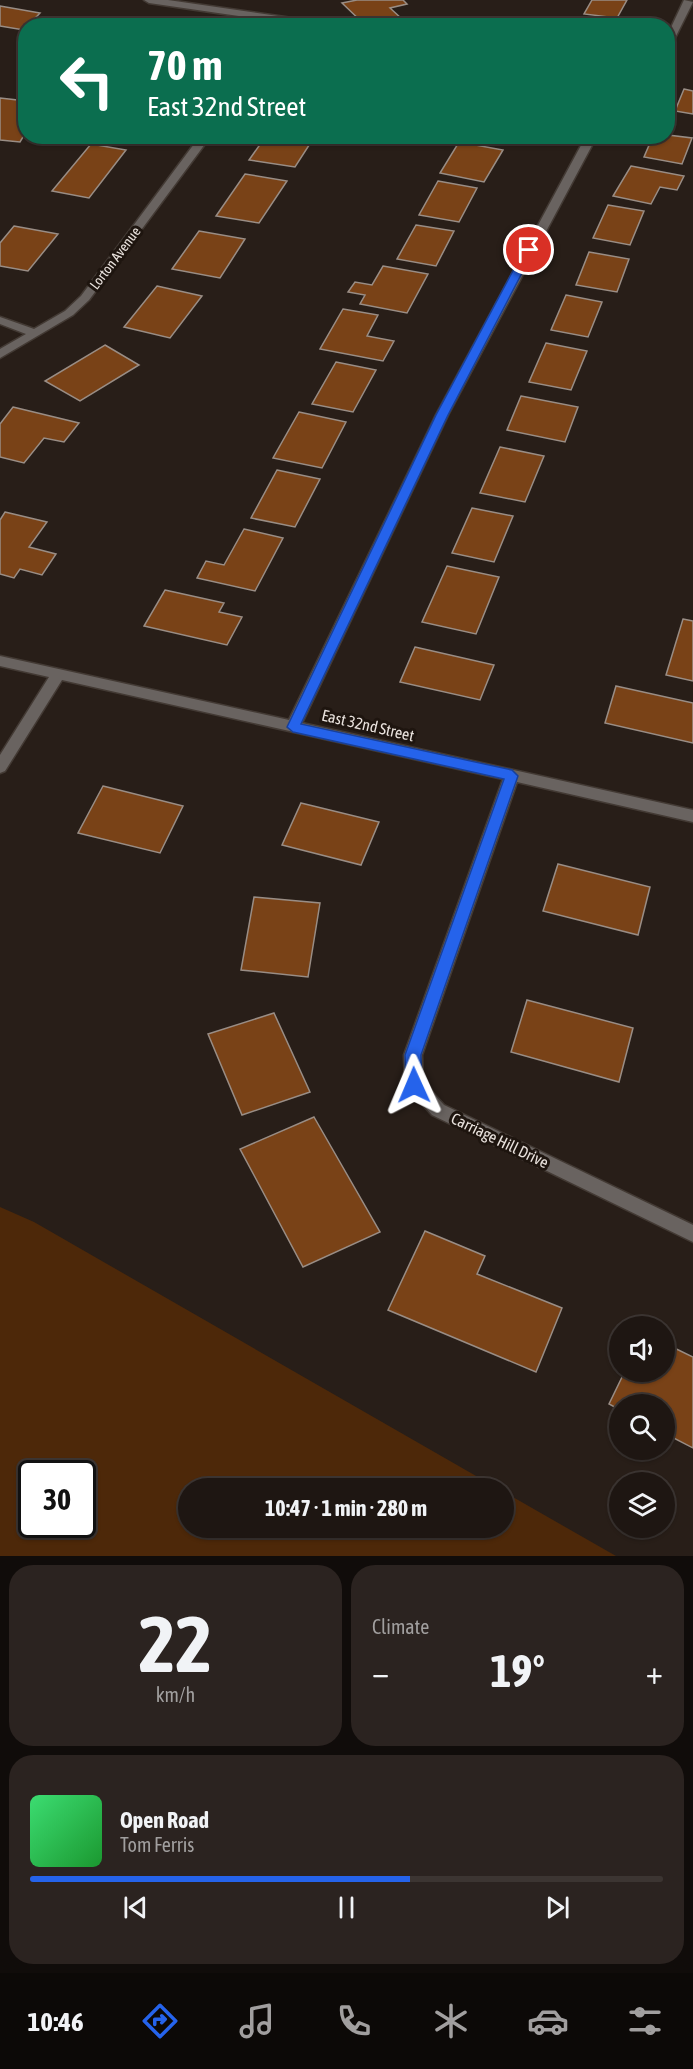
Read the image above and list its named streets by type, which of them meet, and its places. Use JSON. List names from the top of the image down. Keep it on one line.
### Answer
{"streets":{"street":["Lorton Avenue","East 32nd Street","Carriage Hill Drive"]},"crossings":[["East 32nd Street","Carriage Hill Drive"]],"page":{"turn":["70 m","East 32nd Street"],"limit":"30","trip":"10:47 · 1 min · 280 m","tile":[["22","km/h"],"Climate"],"heat":["−","19°","+"],"song":["Open Road","Tom Ferris"],"tabs":"10:46"}}
